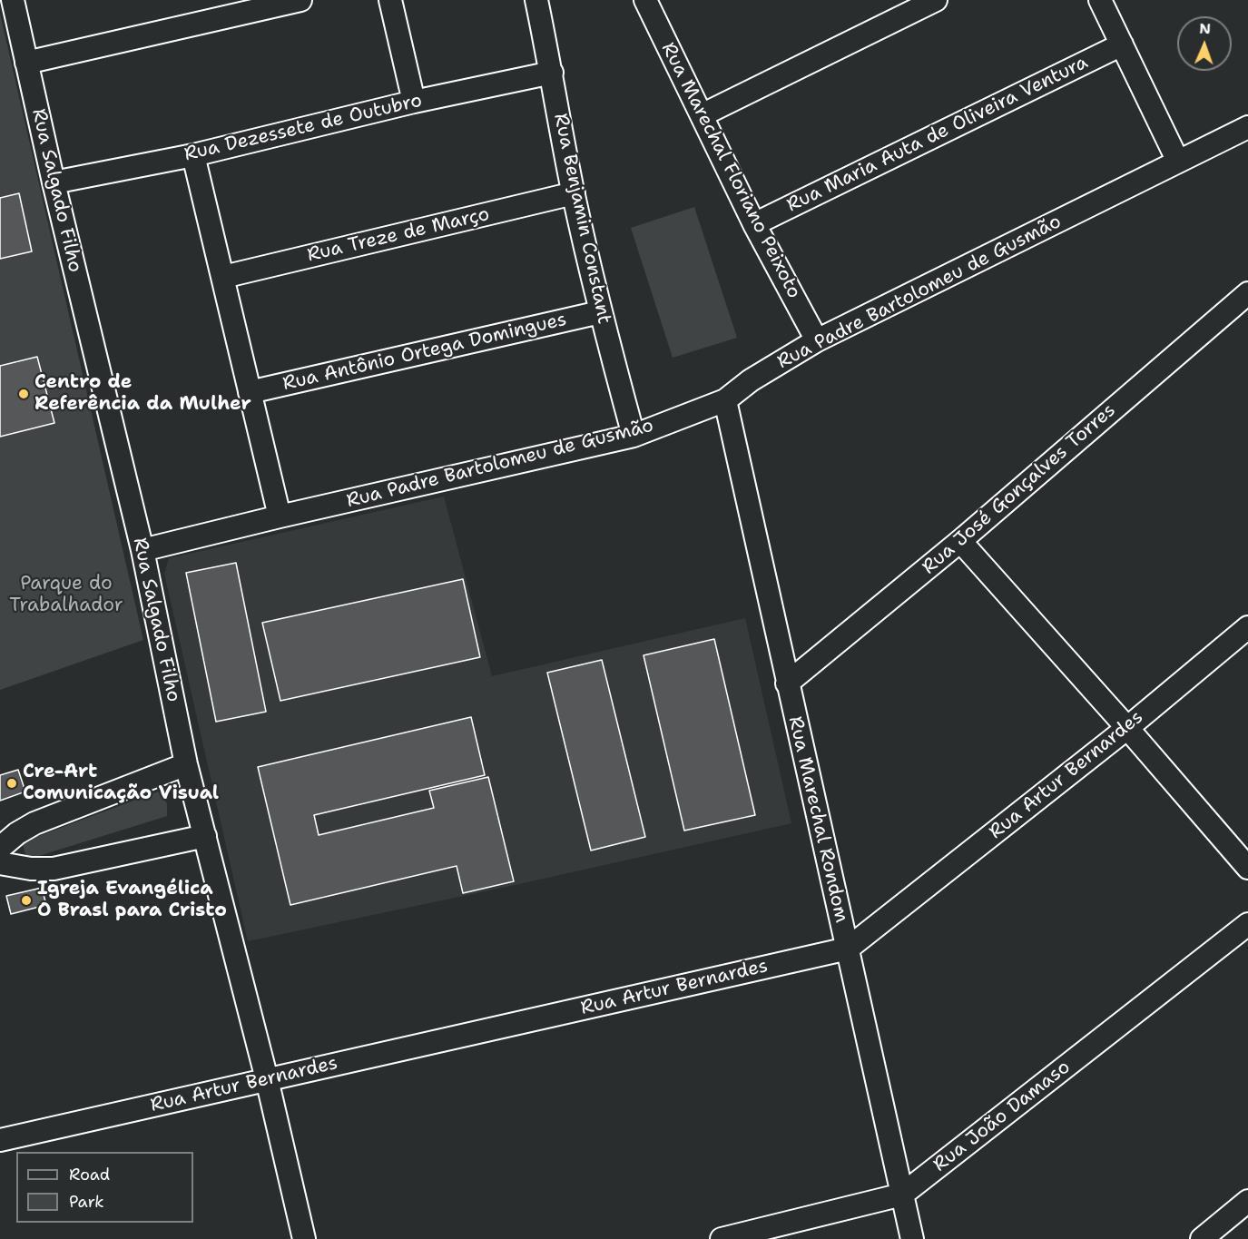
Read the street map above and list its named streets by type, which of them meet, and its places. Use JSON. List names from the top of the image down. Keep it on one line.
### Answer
{"streets":{"street":["Rua Dezessete de Outubro","Rua Maria Auta de Oliveira Ventura","Rua Marechal Floriano Peixoto","Rua Salgado Filho","Rua Benjamin Constant","Rua Treze de Março","Rua Padre Bartolomeu de Gusmão","Rua Antônio Ortega Domingues","Rua José Gonçalves Torres","Rua Artur Bernardes","Rua Marechal Rondom","Rua João Damaso"]},"crossings":[["Rua Dezessete de Outubro","Rua Salgado Filho"],["Rua Dezessete de Outubro","Rua Benjamin Constant"],["Rua Maria Auta de Oliveira Ventura","Rua Marechal Floriano Peixoto"],["Rua Marechal Floriano Peixoto","Rua Padre Bartolomeu de Gusmão"],["Rua Salgado Filho","Rua Padre Bartolomeu de Gusmão"],["Rua Salgado Filho","Rua Artur Bernardes"],["Rua Benjamin Constant","Rua Treze de Março"],["Rua Benjamin Constant","Rua Padre Bartolomeu de Gusmão"],["Rua Benjamin Constant","Rua Antônio Ortega Domingues"],["Rua Padre Bartolomeu de Gusmão","Rua Marechal Rondom"],["Rua José Gonçalves Torres","Rua Marechal Rondom"],["Rua Artur Bernardes","Rua Marechal Rondom"],["Rua Marechal Rondom","Rua João Damaso"]],"parks":["Parque do Trabalhador"],"places":["Centro de Referência da Mulher","Cre-Art Comunicação Visual","Igreja Evangélica O Brasl para Cristo"],"legend":["Road","Park"],"north":"top"}
